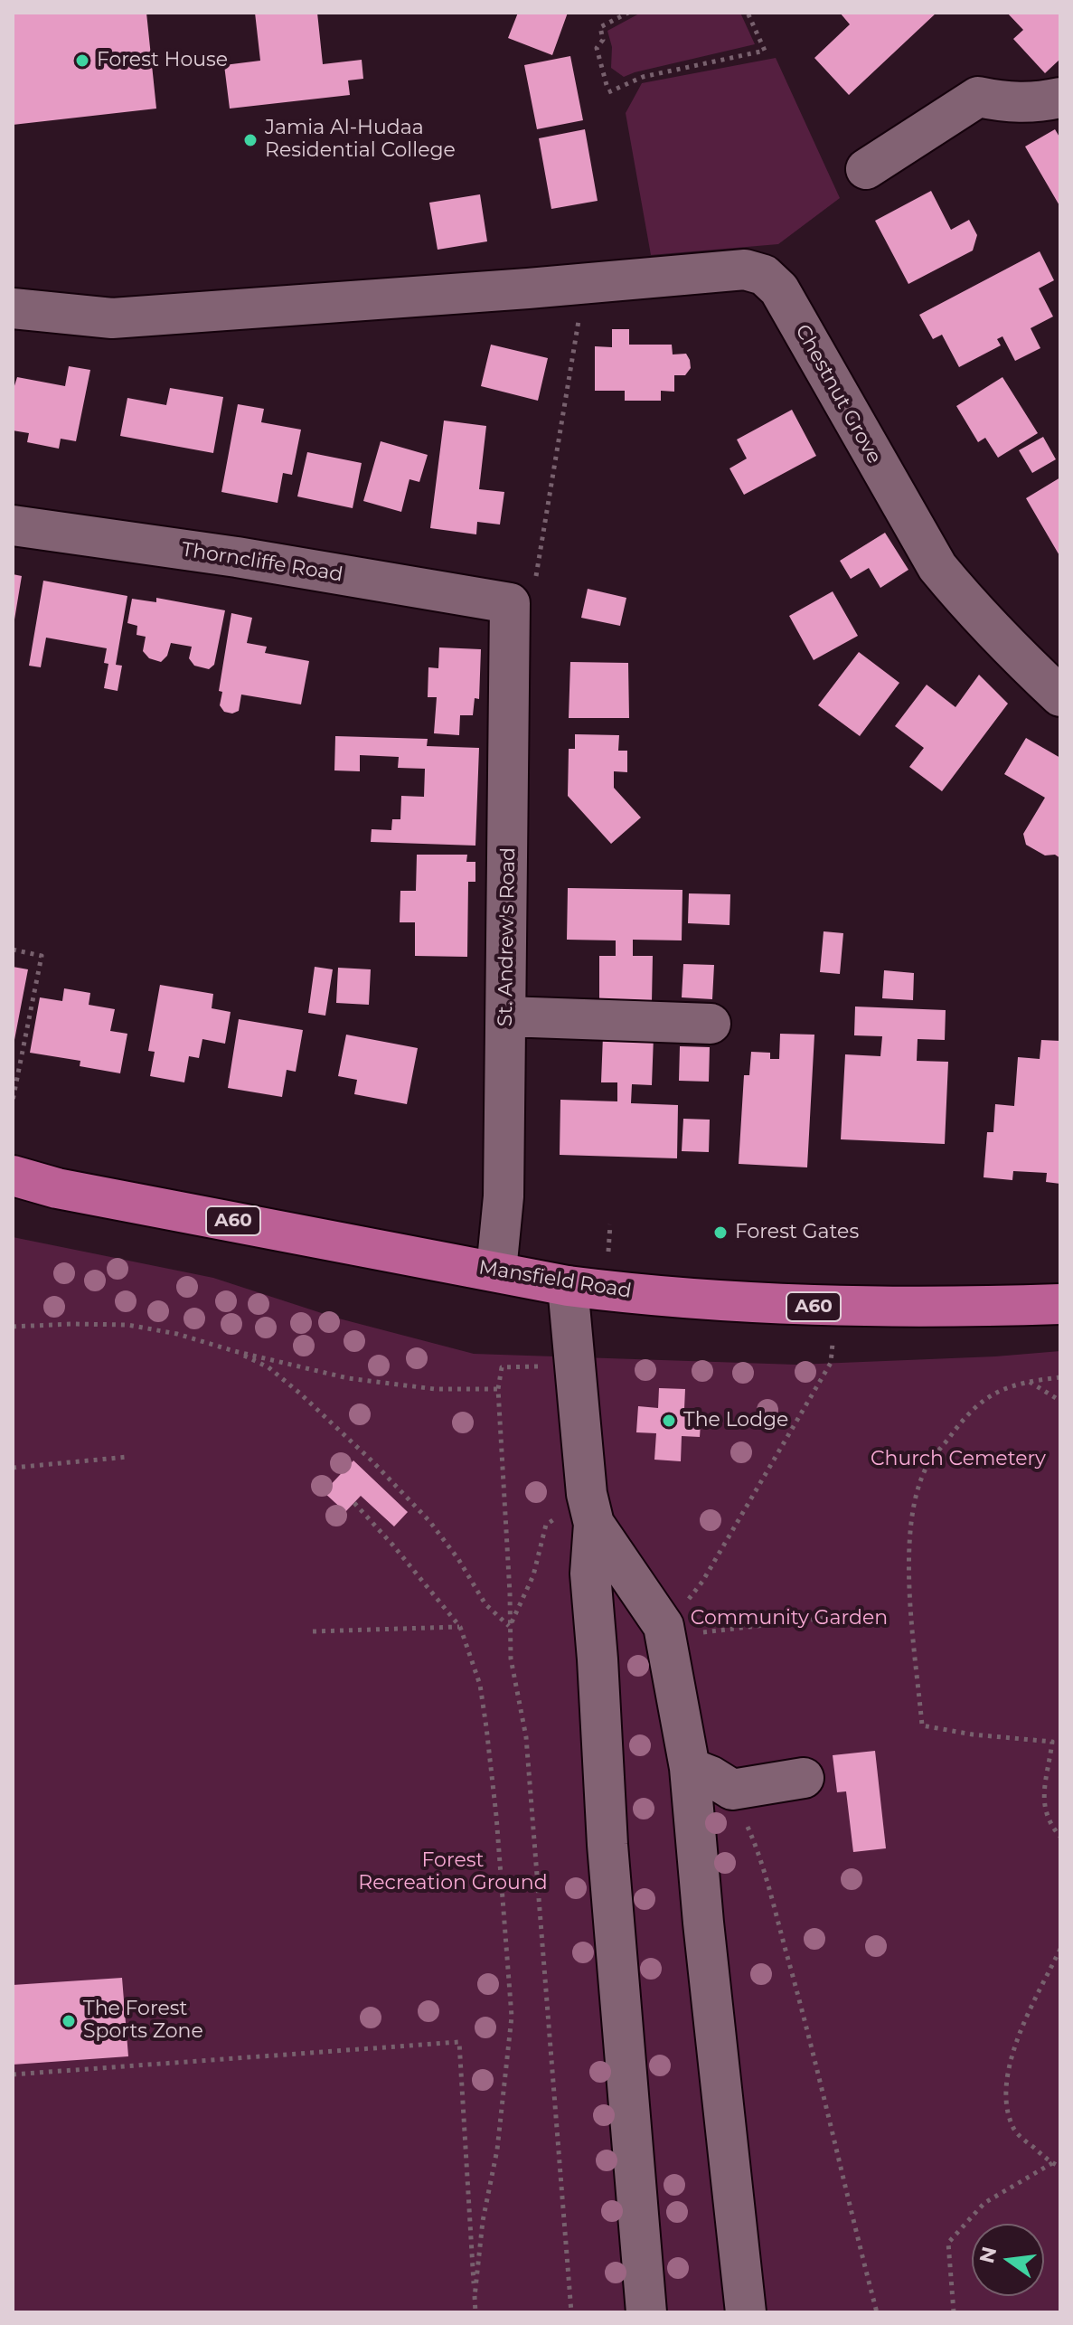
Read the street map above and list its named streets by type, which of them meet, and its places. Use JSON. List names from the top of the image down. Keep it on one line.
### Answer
{"streets":{"highway":["A60","Mansfield Road"],"street":["Chestnut Grove","Thorncliffe Road","St. Andrew's Road"]},"crossings":[["Thorncliffe Road","St. Andrew's Road"],["St. Andrew's Road","Mansfield Road"]],"parks":["Church Cemetery","Community Garden","Forest Recreation Ground"],"places":["Forest House","Jamia Al-Hudaa Residential College","Forest Gates","The Lodge","The Forest Sports Zone"],"north":"left"}
